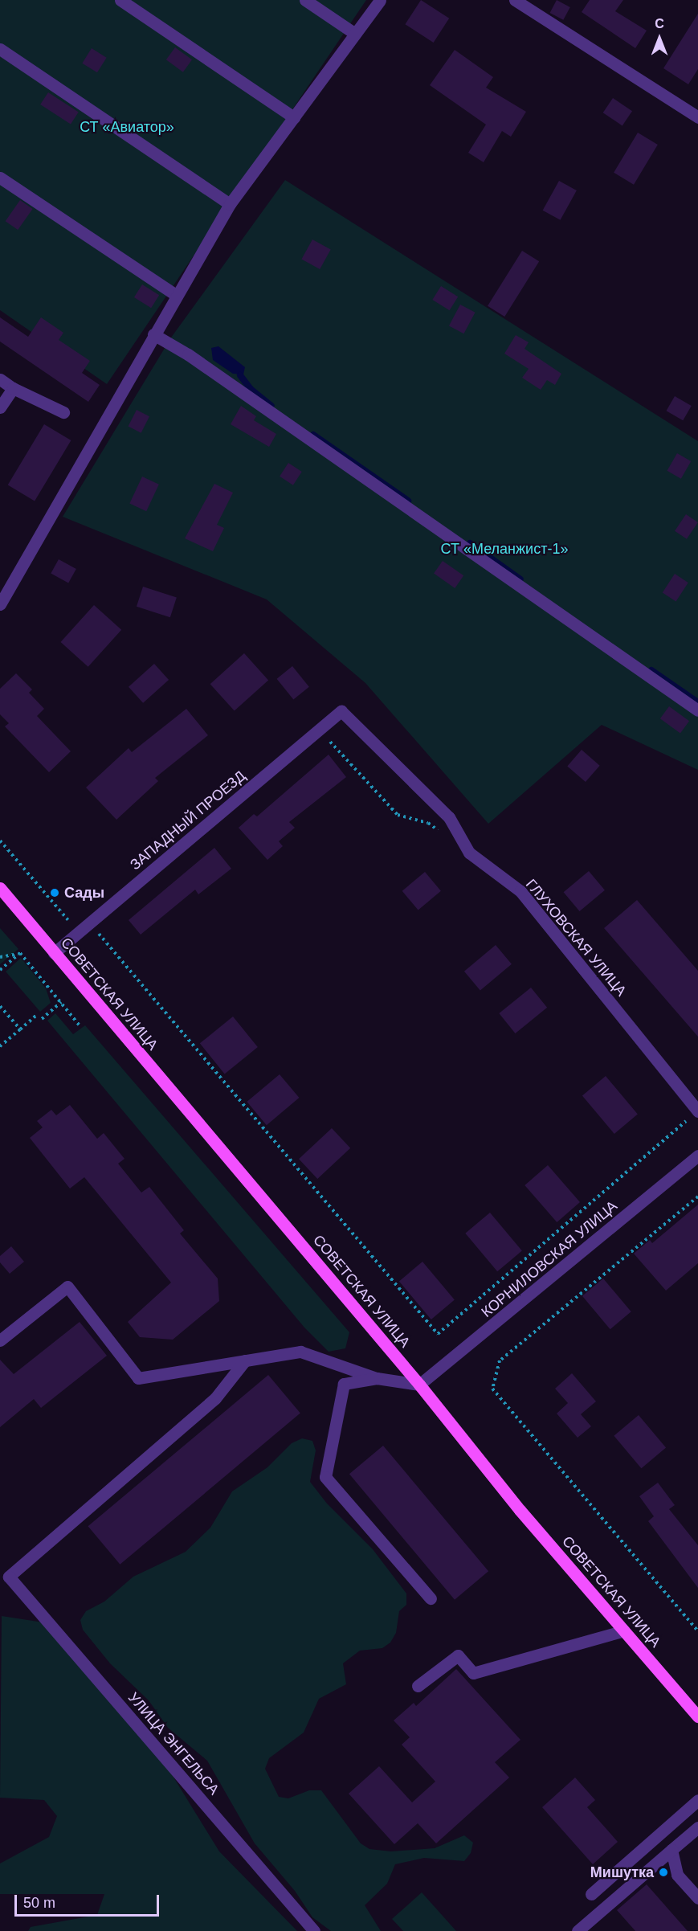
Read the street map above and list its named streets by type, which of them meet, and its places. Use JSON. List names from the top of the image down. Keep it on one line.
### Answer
{"streets":{"main road":["СОВЕТСКАЯ УЛИЦА"],"street":["ЗАПАДНЫЙ ПРОЕЗД","ГЛУХОВСКАЯ УЛИЦА","КОРНИЛОВСКАЯ УЛИЦА","УЛИЦА ЭНГЕЛЬСА"]},"crossings":[["ЗАПАДНЫЙ ПРОЕЗД","ГЛУХОВСКАЯ УЛИЦА"],["ЗАПАДНЫЙ ПРОЕЗД","СОВЕТСКАЯ УЛИЦА"],["СОВЕТСКАЯ УЛИЦА","КОРНИЛОВСКАЯ УЛИЦА"]],"parks":["СТ «Авиатор»","СТ «Меланжист-1»"],"places":["Сады","Мишутка"],"scale_bar":"50 m","north":"top"}
